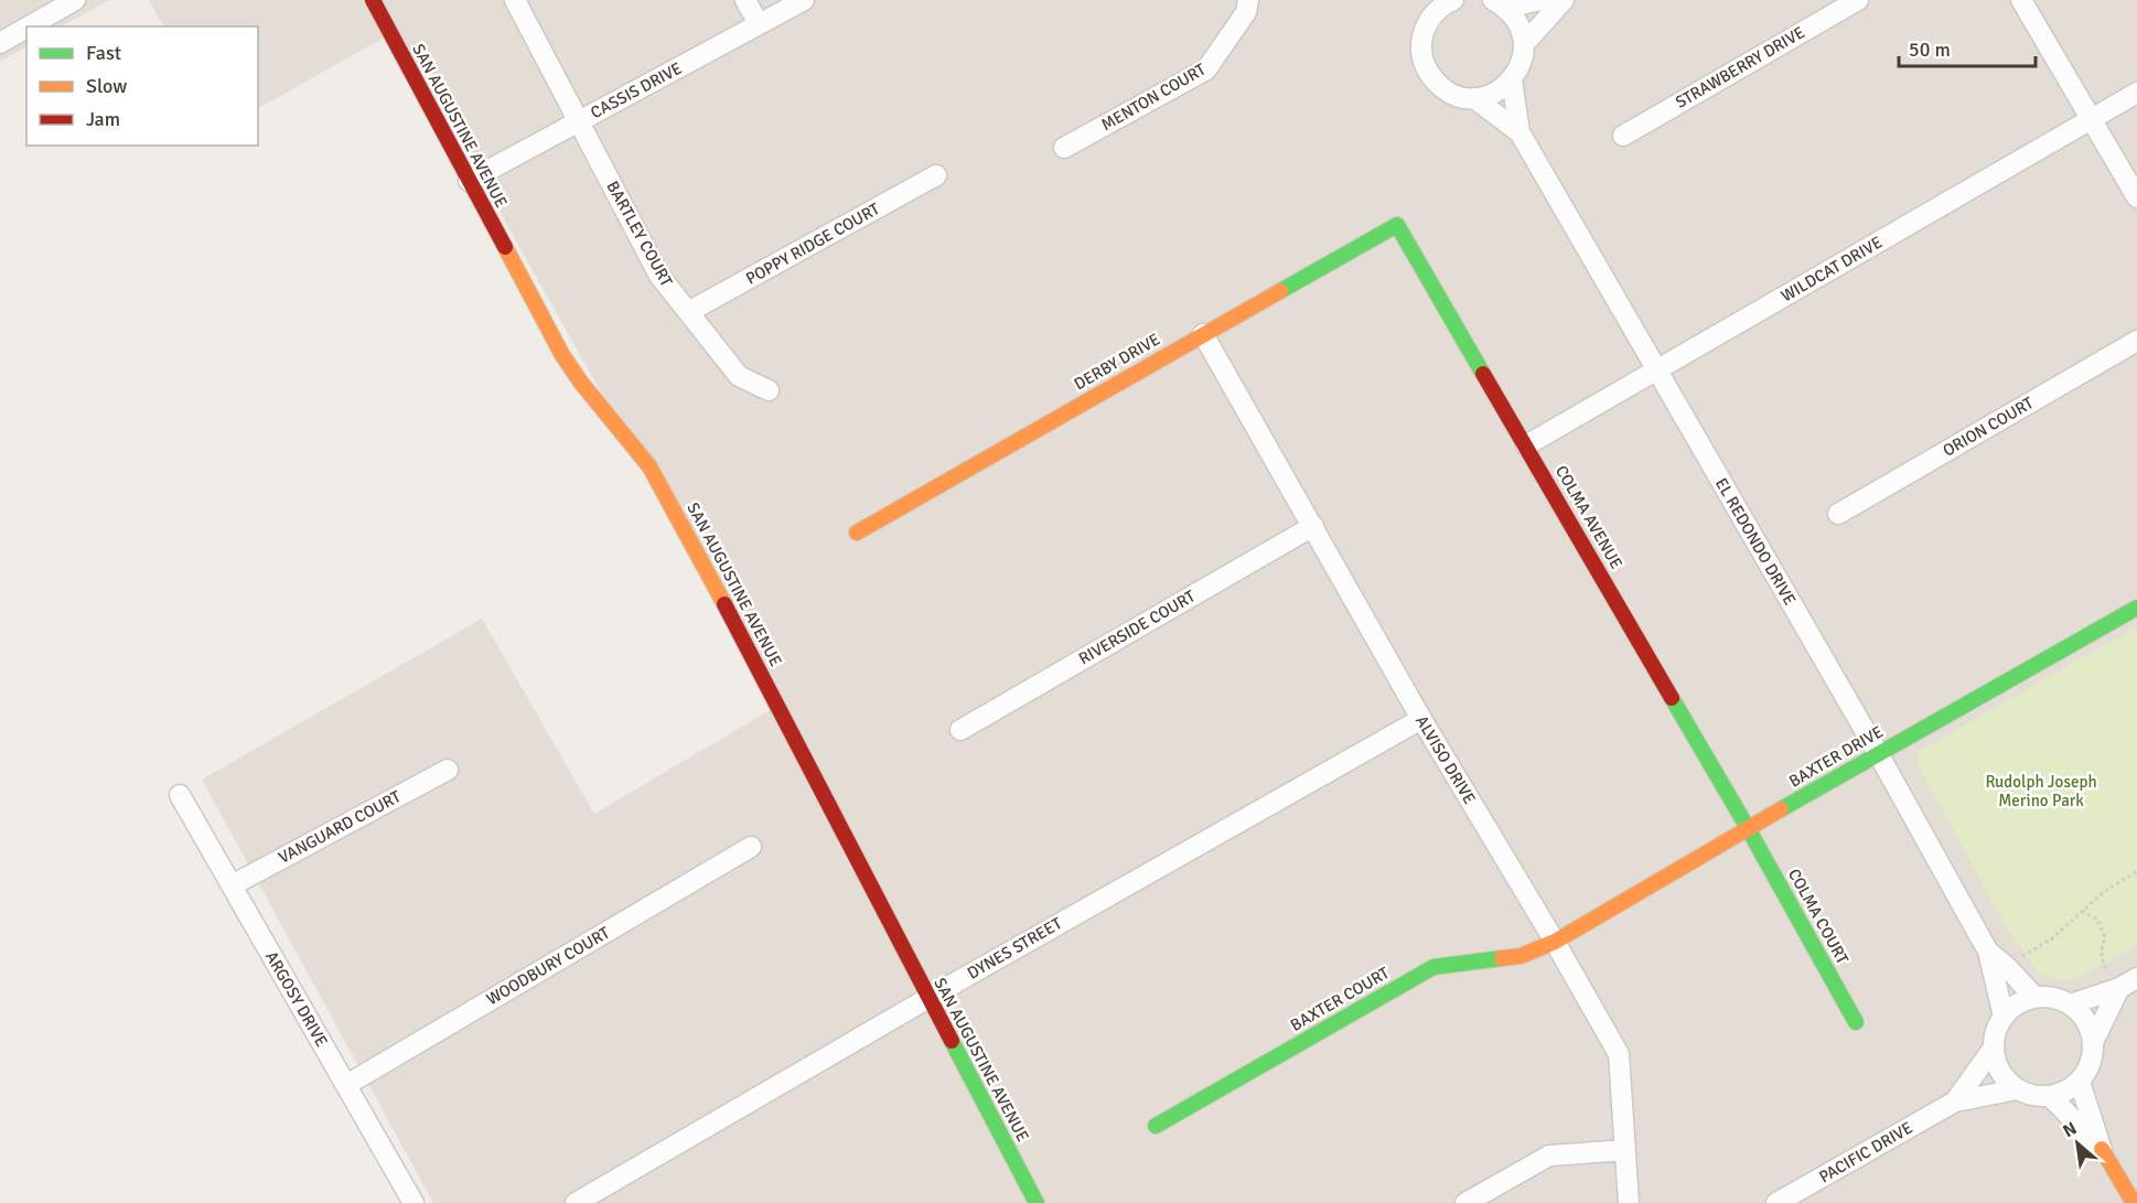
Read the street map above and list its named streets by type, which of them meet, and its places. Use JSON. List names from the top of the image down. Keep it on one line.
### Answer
{"streets":{"street":["STRAWBERRY DRIVE","CASSIS DRIVE","MENTON COURT","SAN AUGUSTINE AVENUE","BARTLEY COURT","POPPY RIDGE COURT","WILDCAT DRIVE","DERBY DRIVE","ORION COURT","COLMA AVENUE","EL REDONDO DRIVE","RIVERSIDE COURT","BAXTER DRIVE","ALVISO DRIVE","VANGUARD COURT","COLMA COURT","DYNES STREET","WOODBURY COURT","ARGOSY DRIVE","BAXTER COURT","PACIFIC DRIVE"]},"crossings":[["CASSIS DRIVE","SAN AUGUSTINE AVENUE"],["CASSIS DRIVE","BARTLEY COURT"],["SAN AUGUSTINE AVENUE","DYNES STREET"],["BARTLEY COURT","POPPY RIDGE COURT"],["WILDCAT DRIVE","COLMA AVENUE"],["WILDCAT DRIVE","EL REDONDO DRIVE"],["DERBY DRIVE","COLMA AVENUE"],["DERBY DRIVE","ALVISO DRIVE"],["COLMA AVENUE","BAXTER DRIVE"],["COLMA AVENUE","COLMA COURT"],["EL REDONDO DRIVE","BAXTER DRIVE"],["EL REDONDO DRIVE","PACIFIC DRIVE"],["RIVERSIDE COURT","ALVISO DRIVE"],["BAXTER DRIVE","ALVISO DRIVE"],["BAXTER DRIVE","COLMA COURT"],["BAXTER DRIVE","BAXTER COURT"],["ALVISO DRIVE","DYNES STREET"],["ALVISO DRIVE","BAXTER COURT"],["VANGUARD COURT","ARGOSY DRIVE"],["WOODBURY COURT","ARGOSY DRIVE"]],"parks":["Rudolph Joseph Merino Park"],"legend":["Fast","Slow","Jam"],"scale_bar":"50 m","north":"top left"}
